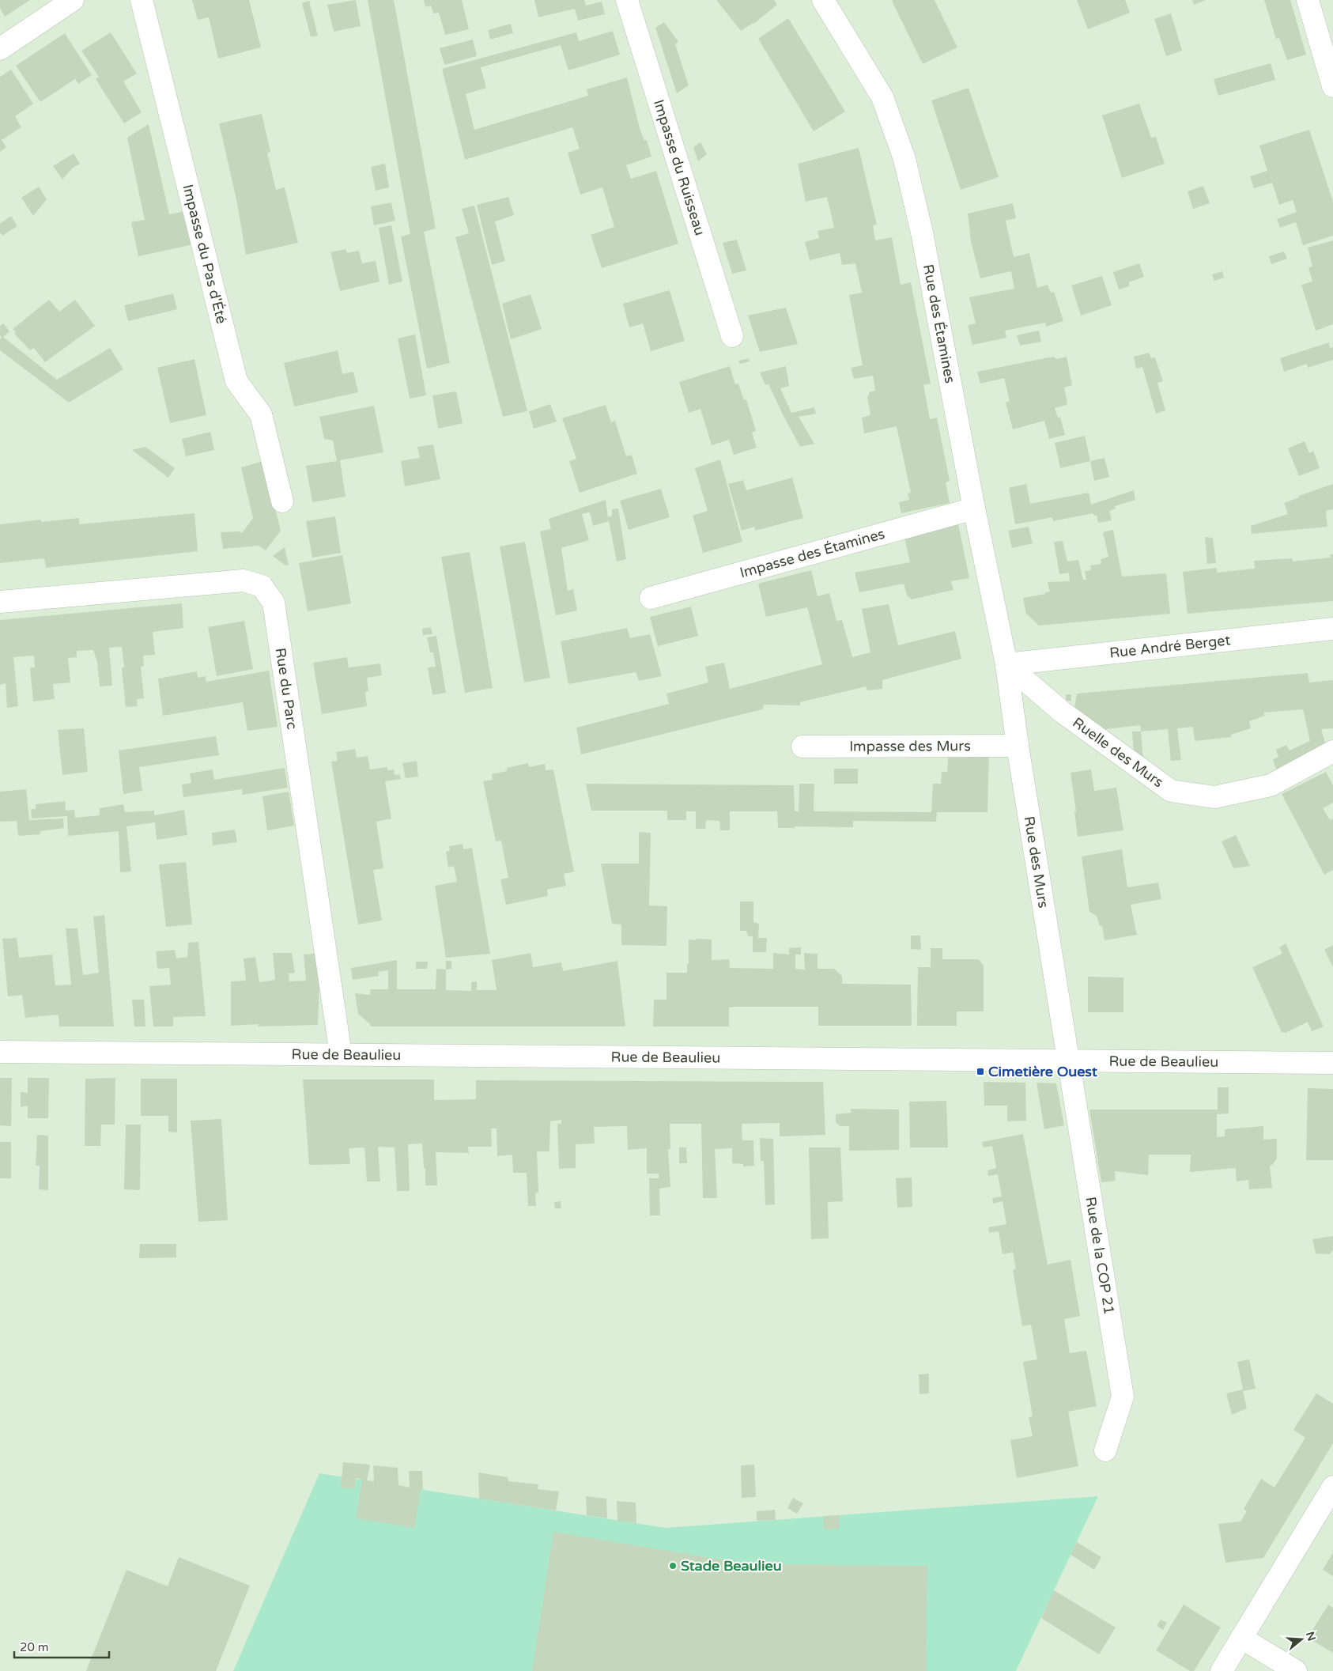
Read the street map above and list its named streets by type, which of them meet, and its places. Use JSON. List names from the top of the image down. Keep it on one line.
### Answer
{"streets":{"street":["Impasse du Ruisseau","Impasse du Pas d'Été","Rue des Étamines","Impasse des Étamines","Rue André Berget","Rue du Parc","Impasse des Murs","Ruelle des Murs","Rue des Murs","Rue de Beaulieu","Rue de la COP 21"]},"crossings":[["Rue des Étamines","Impasse des Étamines"],["Rue des Étamines","Rue André Berget"],["Rue des Étamines","Ruelle des Murs"],["Rue des Étamines","Rue des Murs"],["Rue André Berget","Ruelle des Murs"],["Rue André Berget","Rue des Murs"],["Rue du Parc","Rue de Beaulieu"],["Impasse des Murs","Rue des Murs"],["Ruelle des Murs","Rue des Murs"],["Rue des Murs","Rue de Beaulieu"],["Rue des Murs","Rue de la COP 21"],["Rue de Beaulieu","Rue de la COP 21"]],"places":{"transit":["Cimetière Ouest"],"other":["Stade Beaulieu"]},"scale_bar":"20 m","north":"right"}
